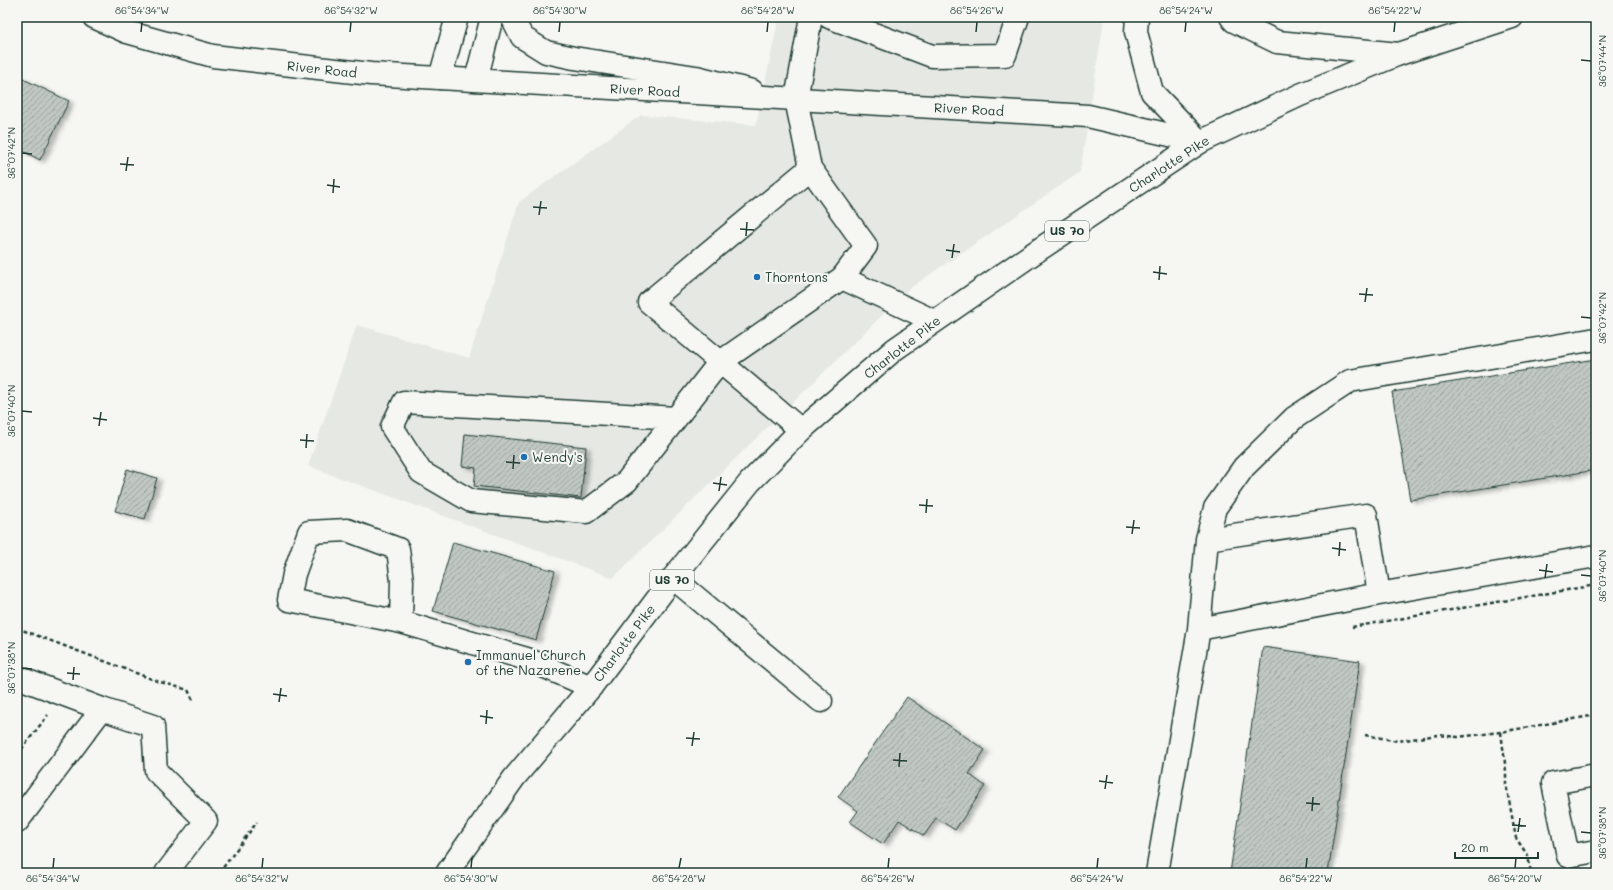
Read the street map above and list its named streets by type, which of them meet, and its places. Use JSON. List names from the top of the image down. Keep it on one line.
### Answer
{"streets":{"main road":["River Road","Charlotte Pike","US 70"]},"crossings":[["River Road","Charlotte Pike"]],"places":["Thorntons","Wendy's","Immanuel Church of the Nazarene"],"scale_bar":"20 m","coordinates":["86°54'34\"W","86°54'32\"W","86°54'30\"W","86°54'28\"W","86°54'26\"W","86°54'24\"W","86°54'22\"W","36°07'44\"N","36°07'42\"N","36°07'40\"N","36°07'38\"N","86°54'20\"W"]}
